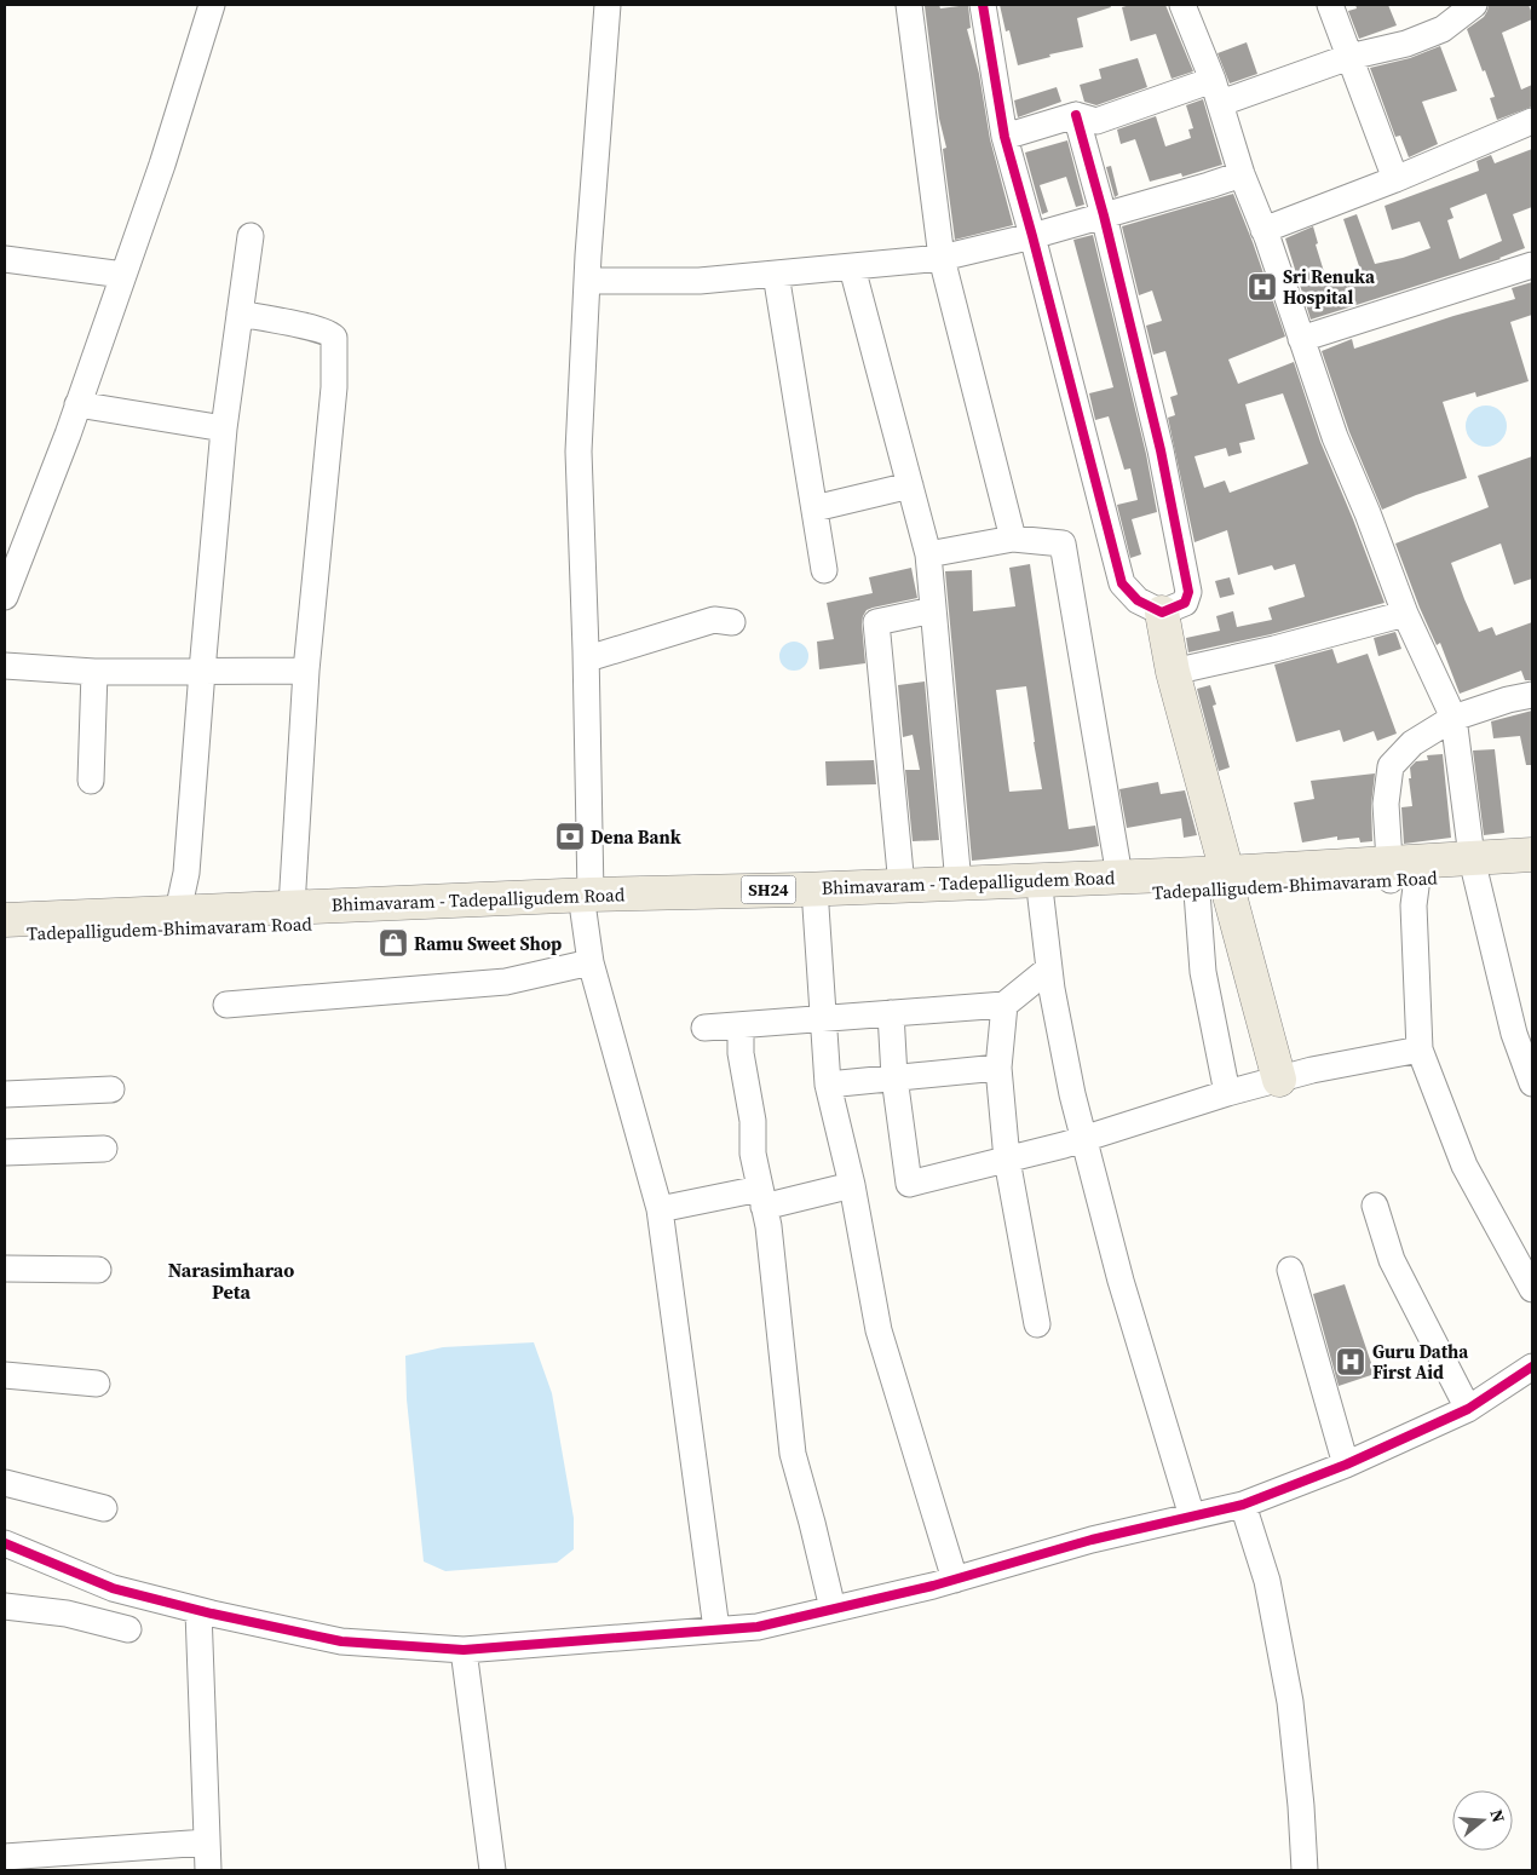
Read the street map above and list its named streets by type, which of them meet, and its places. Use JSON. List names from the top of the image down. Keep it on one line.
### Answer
{"streets":{"main road":["Bhimavaram - Tadepalligudem Road","Tadepalligudem-Bhimavaram Road","SH24"]},"crossings":[["Bhimavaram - Tadepalligudem Road","Tadepalligudem-Bhimavaram Road"],["Tadepalligudem-Bhimavaram Road","SH24"]],"districts":["Narasimharao Peta"],"places":{"hospital":["Sri Renuka Hospital","Guru Datha First Aid"],"bank":["Dena Bank"],"shop":["Ramu Sweet Shop"]},"north":"right"}
